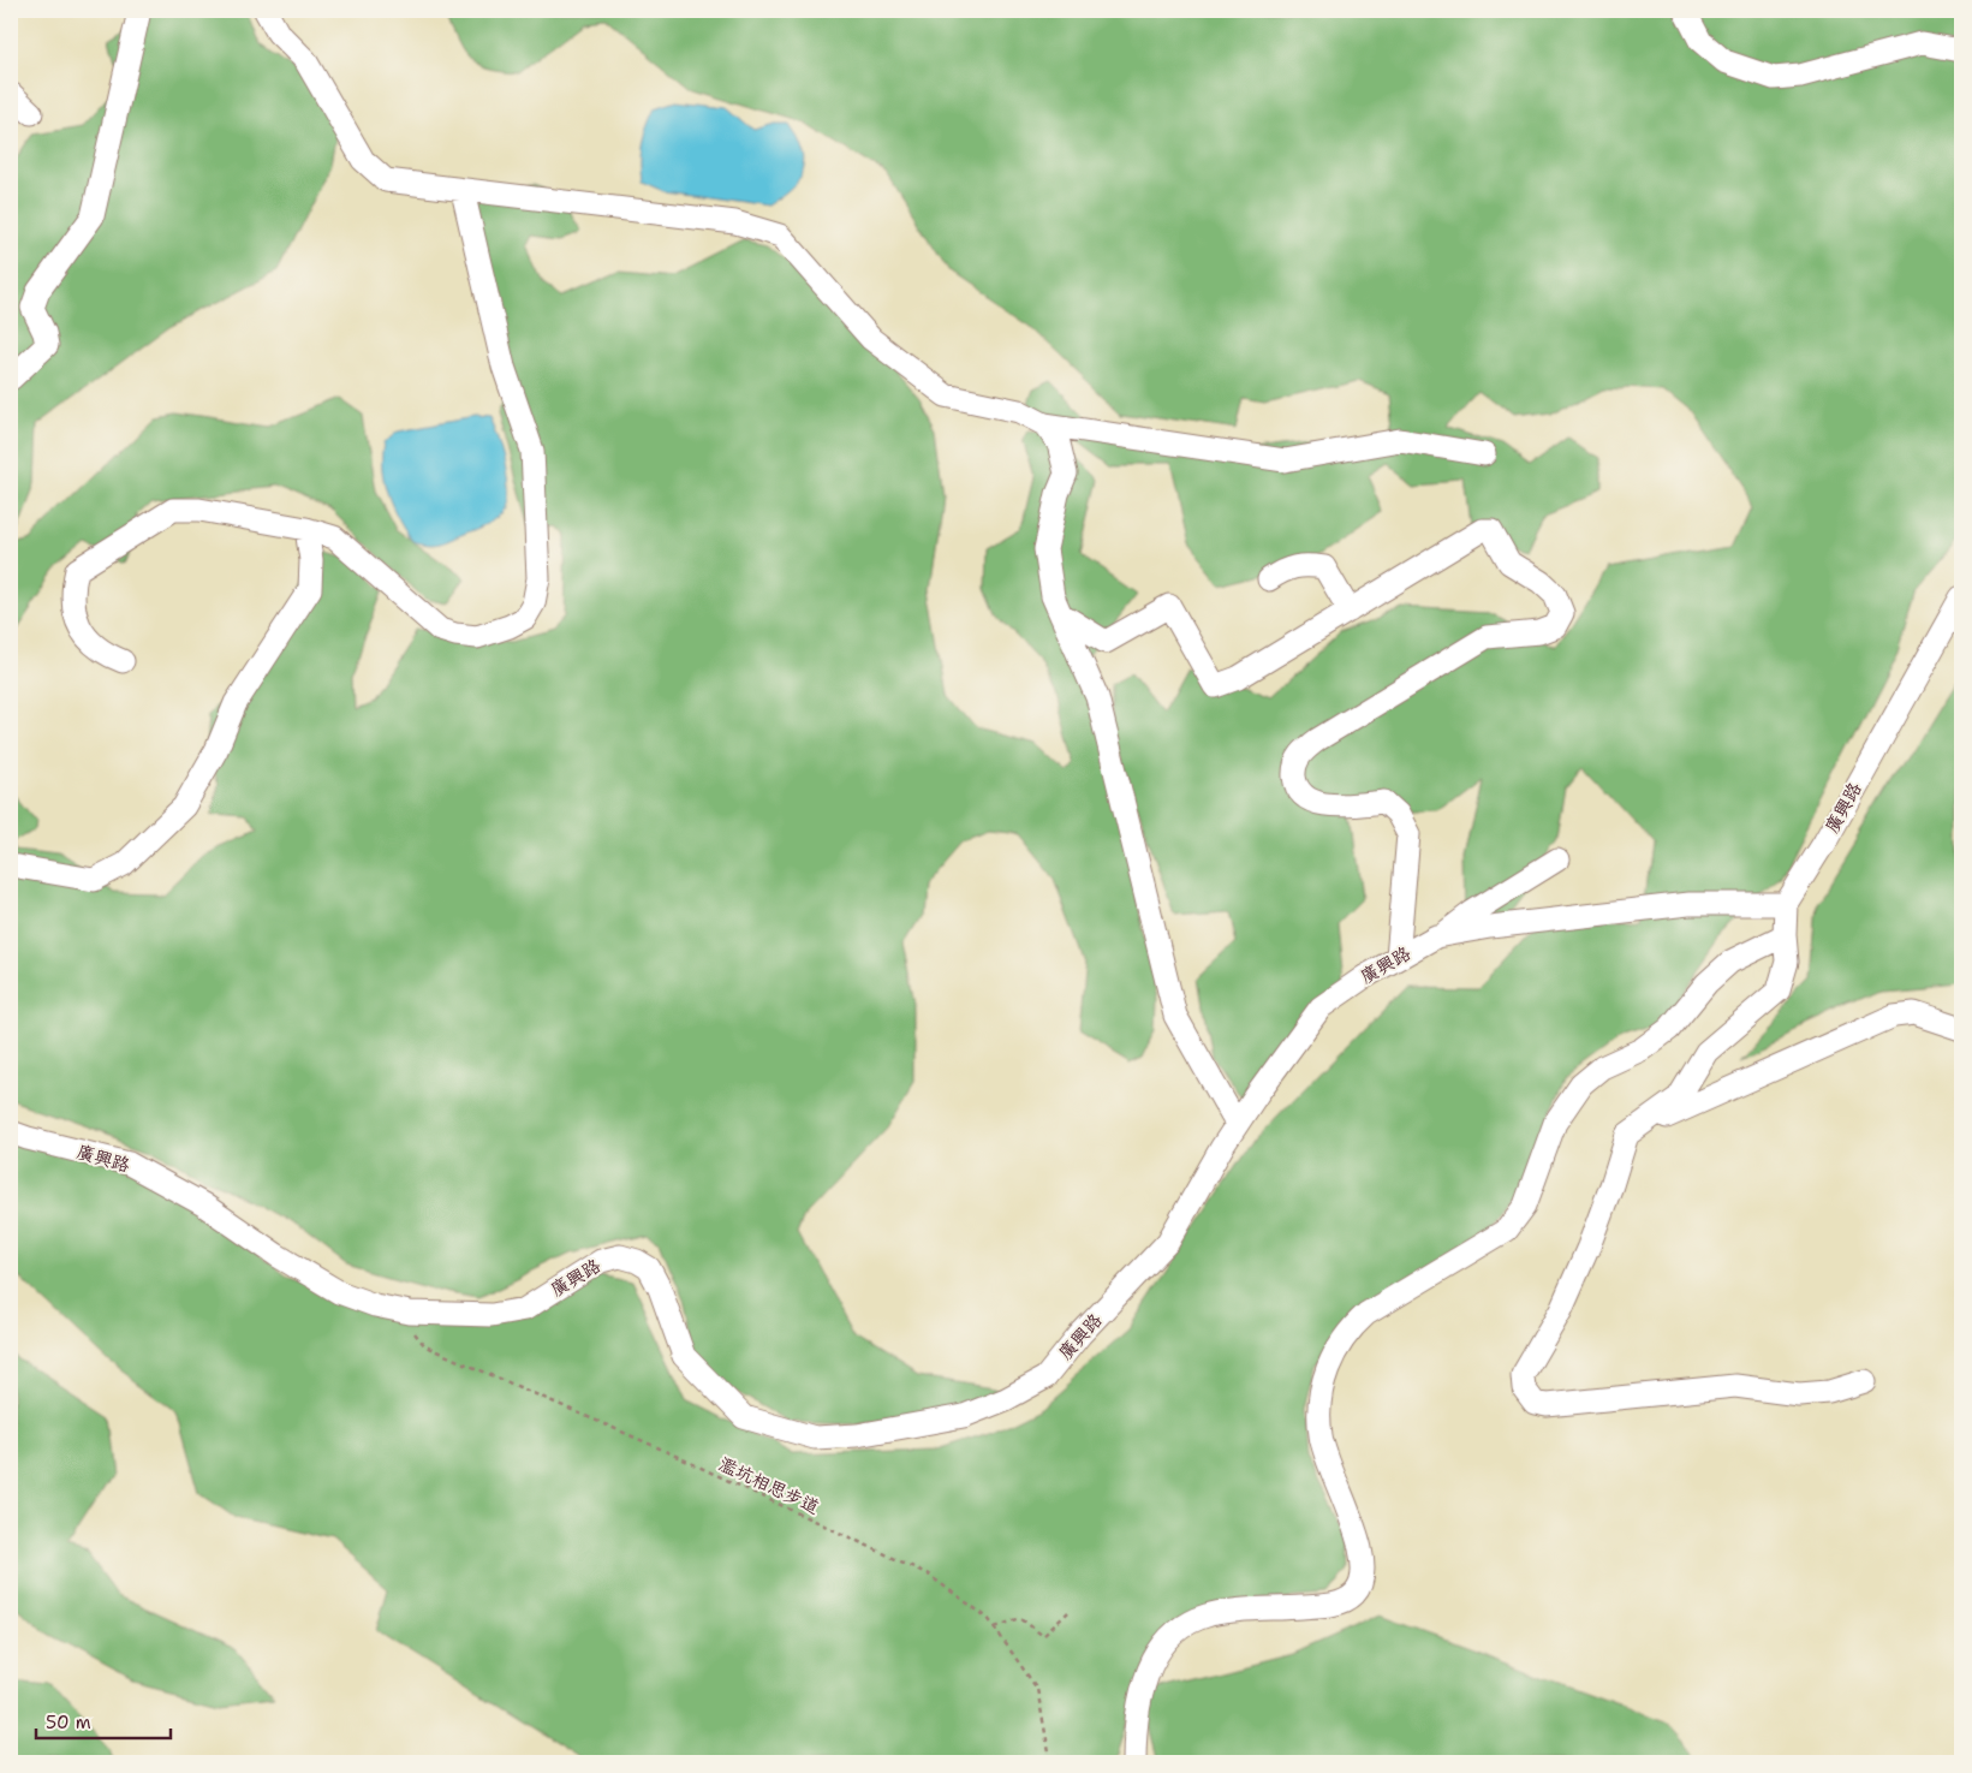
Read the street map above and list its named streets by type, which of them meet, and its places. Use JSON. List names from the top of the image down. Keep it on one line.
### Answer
{"streets":{"street":["廣興路"],"path":["濫坑相思步道"]},"crossings":[["廣興路","濫坑相思步道"]],"scale_bar":"50 m"}
